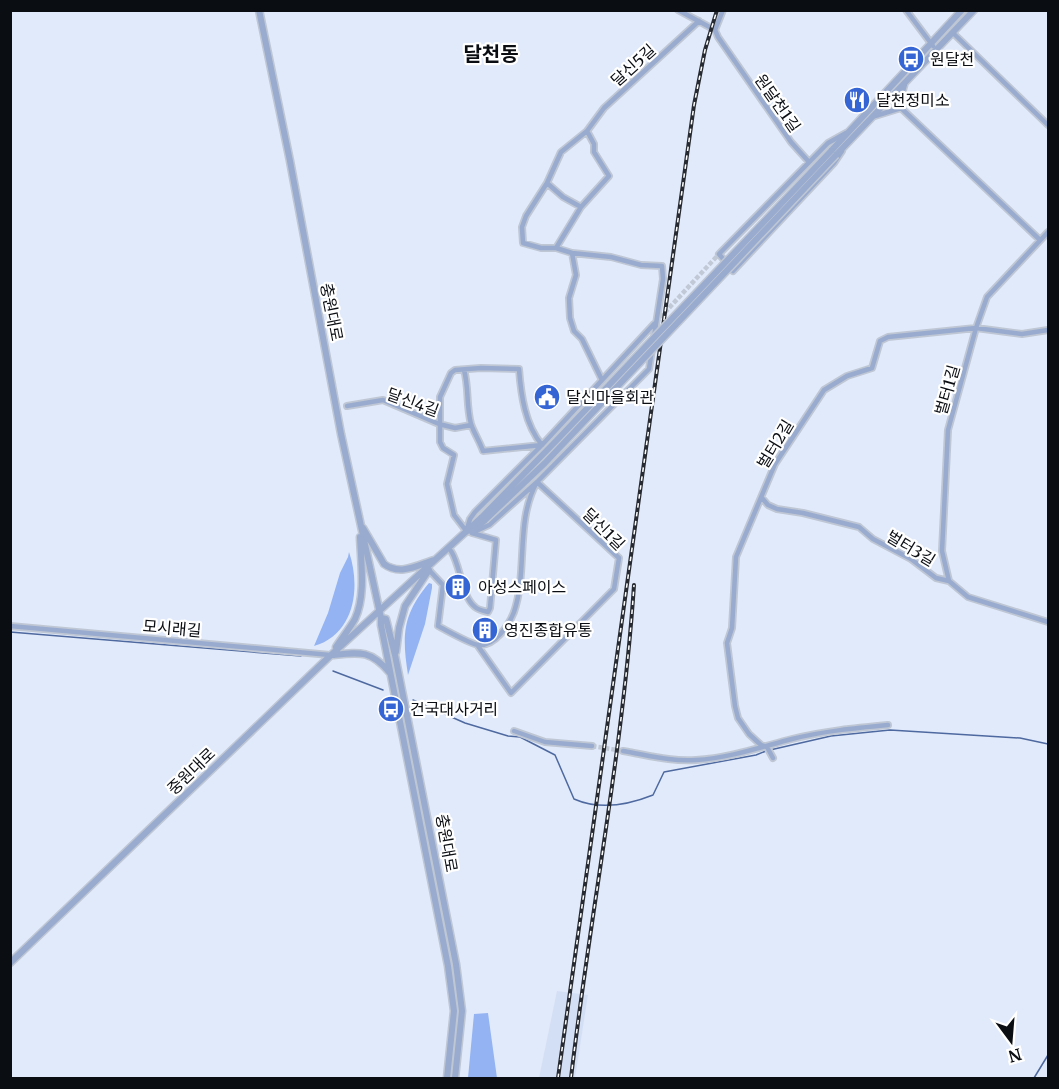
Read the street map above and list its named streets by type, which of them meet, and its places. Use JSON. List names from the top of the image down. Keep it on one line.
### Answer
{"streets":{"street":["달신5길","원달천1길","충원대로","벌터1길","달신4길","벌터2길","달신1길","벌터3길","모시래길","중원대로"]},"crossings":[["충원대로","중원대로"],["벌터1길","벌터2길"],["벌터1길","벌터3길"],["벌터2길","벌터3길"],["달신1길","중원대로"],["모시래길","중원대로"]],"districts":["달천동"],"places":{"bus stop":["원달천","건국대사거리"],"restaurant":["달천정미소"],"public building":["달신마을회관"],"building":["아성스페이스","영진종합유통"]},"north":"bottom"}
